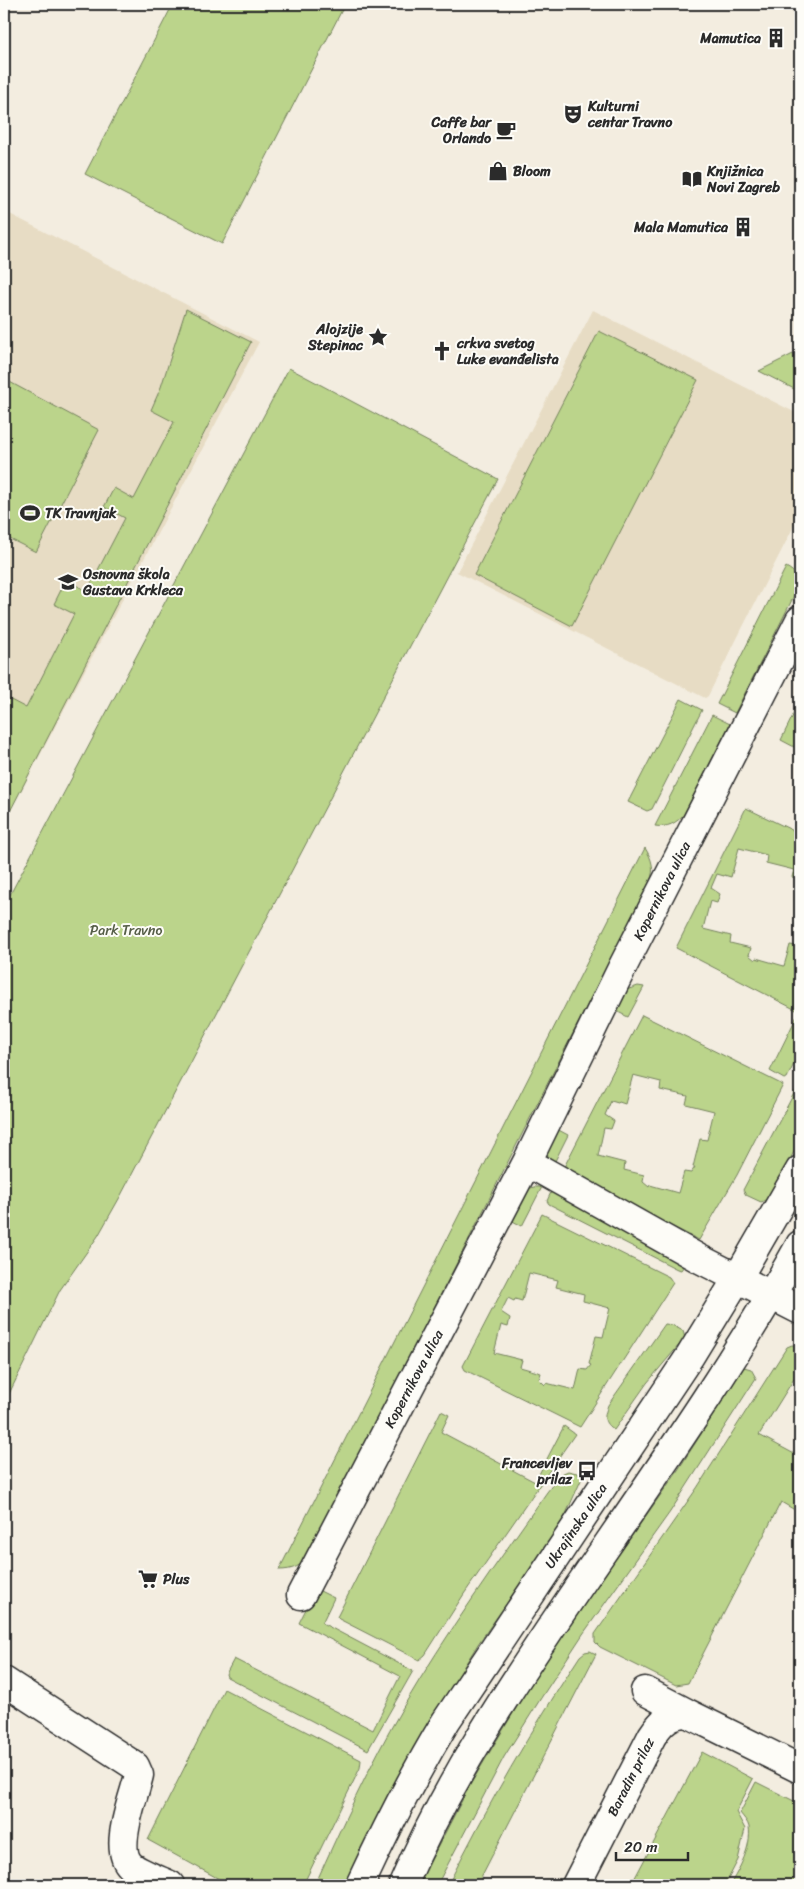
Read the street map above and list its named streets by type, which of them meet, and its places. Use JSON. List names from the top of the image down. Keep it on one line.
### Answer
{"streets":{"street":["Kopernikova ulica","Ukrajinska ulica","Baradin prilaz"]},"parks":["Park Travno"],"places":{"building":["Mamutica","Mala Mamutica"],"theatre":["Kulturni centar Travno"],"cafe":["Caffe bar Orlando"],"shop":["Bloom"],"library":["Knjižnica Novi Zagreb"],"place":["Alojzije Stepinac"],"church":["crkva svetog Luke evanđelista"],"sports":["TK Travnjak"],"school or university":["Osnovna škola Gustava Krkleca"],"bus stop":["Francevljev prilaz"],"supermarket":["Plus"]},"scale_bar":"20 m"}
